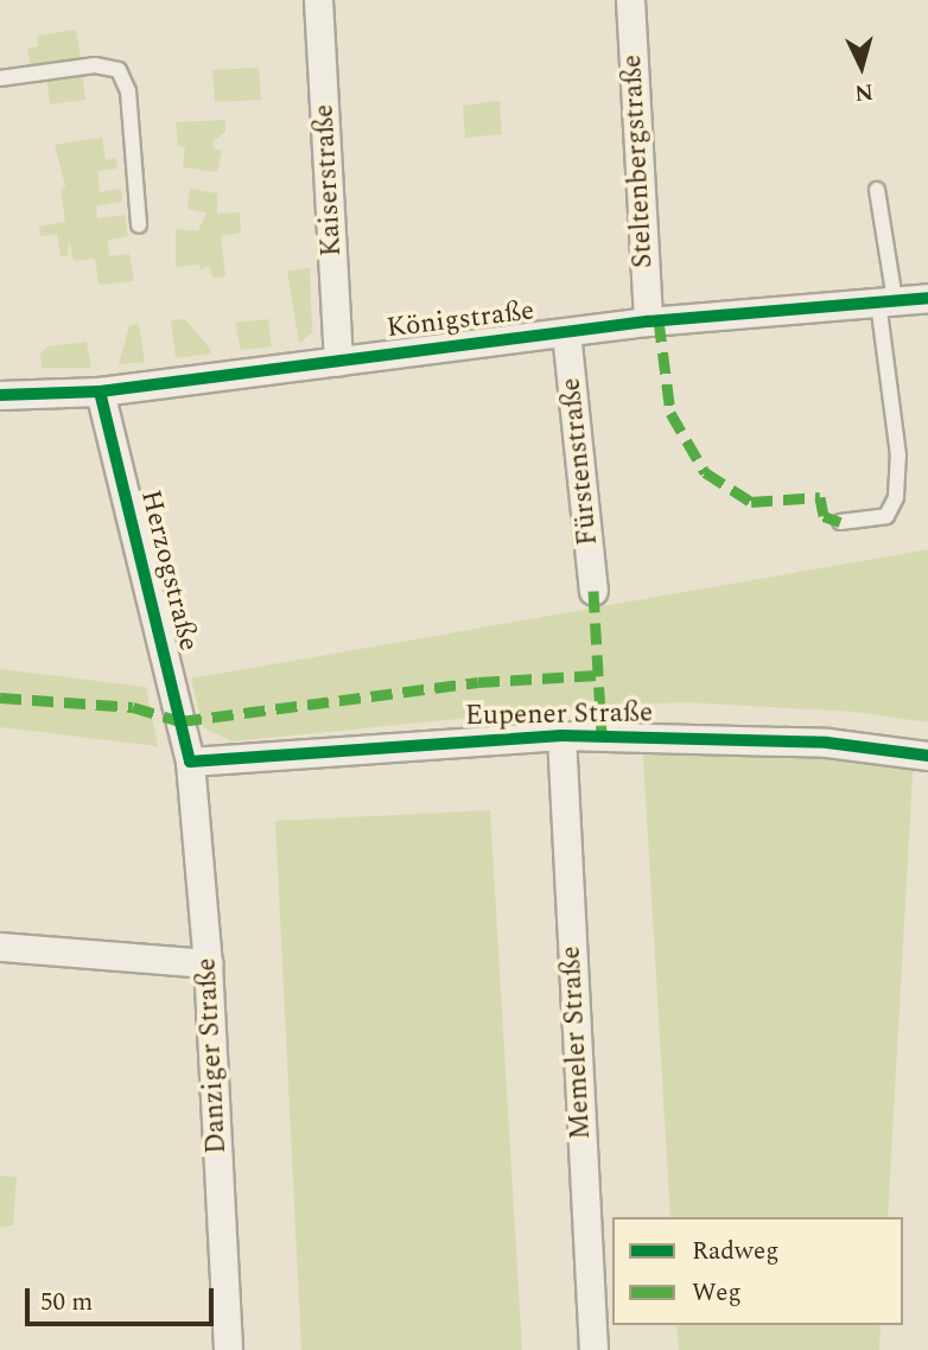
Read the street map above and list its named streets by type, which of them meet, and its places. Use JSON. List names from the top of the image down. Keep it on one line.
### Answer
{"streets":{"street":["Steltenbergstraße","Kaiserstraße","Königstraße","Fürstenstraße","Herzogstraße","Eupener Straße","Memeler Straße","Danziger Straße"]},"crossings":[["Steltenbergstraße","Königstraße"],["Kaiserstraße","Königstraße"],["Königstraße","Fürstenstraße"],["Königstraße","Herzogstraße"],["Herzogstraße","Eupener Straße"],["Herzogstraße","Danziger Straße"],["Eupener Straße","Memeler Straße"],["Eupener Straße","Danziger Straße"]],"legend":["Radweg","Weg"],"scale_bar":"50 m","north":"bottom"}
